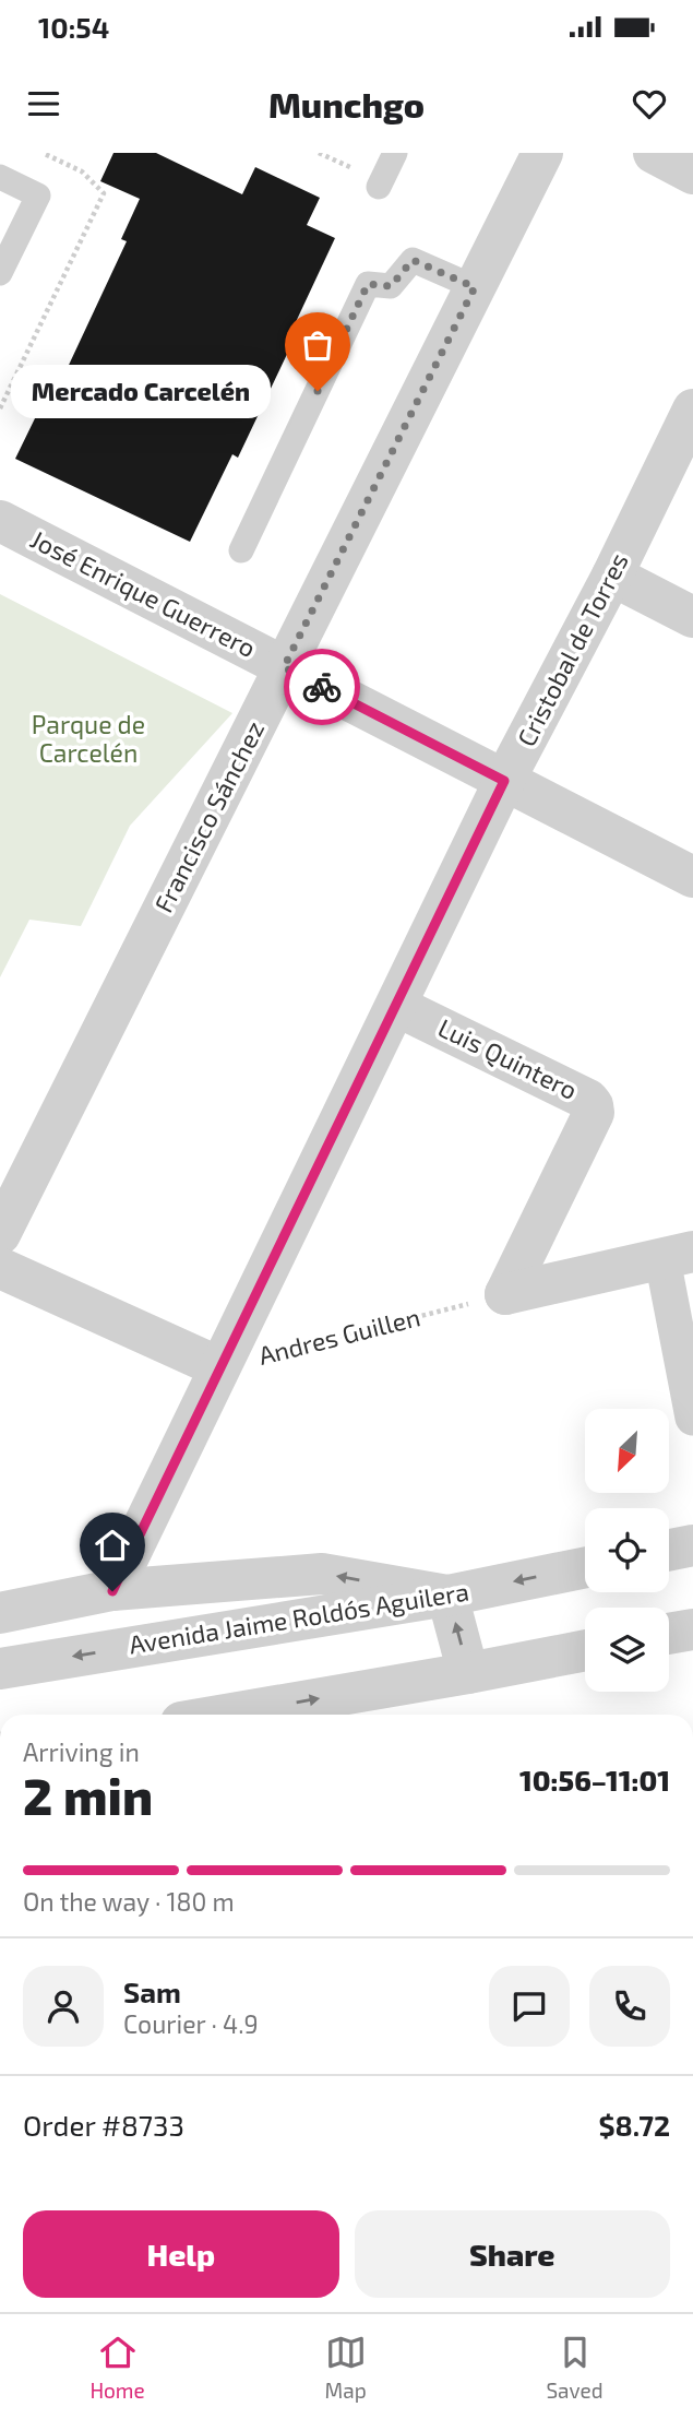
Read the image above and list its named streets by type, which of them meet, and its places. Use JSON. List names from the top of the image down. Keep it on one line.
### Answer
{"streets":{"street":["José Enrique Guerrero","Cristobal de Torres","Francisco Sánchez","Luis Quintero","Avenida Jaime Roldós Aguilera"],"path":["Andres Guillen"]},"crossings":[["José Enrique Guerrero","Cristobal de Torres"],["José Enrique Guerrero","Francisco Sánchez"],["Cristobal de Torres","Luis Quintero"],["Cristobal de Torres","Andres Guillen"],["Luis Quintero","Andres Guillen"]],"parks":["Parque de Carcelén"],"places":["Mercado Carcelén"],"north":"bottom left","page":{"status":"10:54","header":"Munchgo","bubble":"Mercado Carcelén","heading":["2 min","Arriving in","10:56–11:01"],"panel":["Sam","Courier · 4.9","Order #8733","$8.72"],"bar":"On the way · 180 m","buttons":["Help","Share"],"tabs":["Home","Map","Saved"]}}
